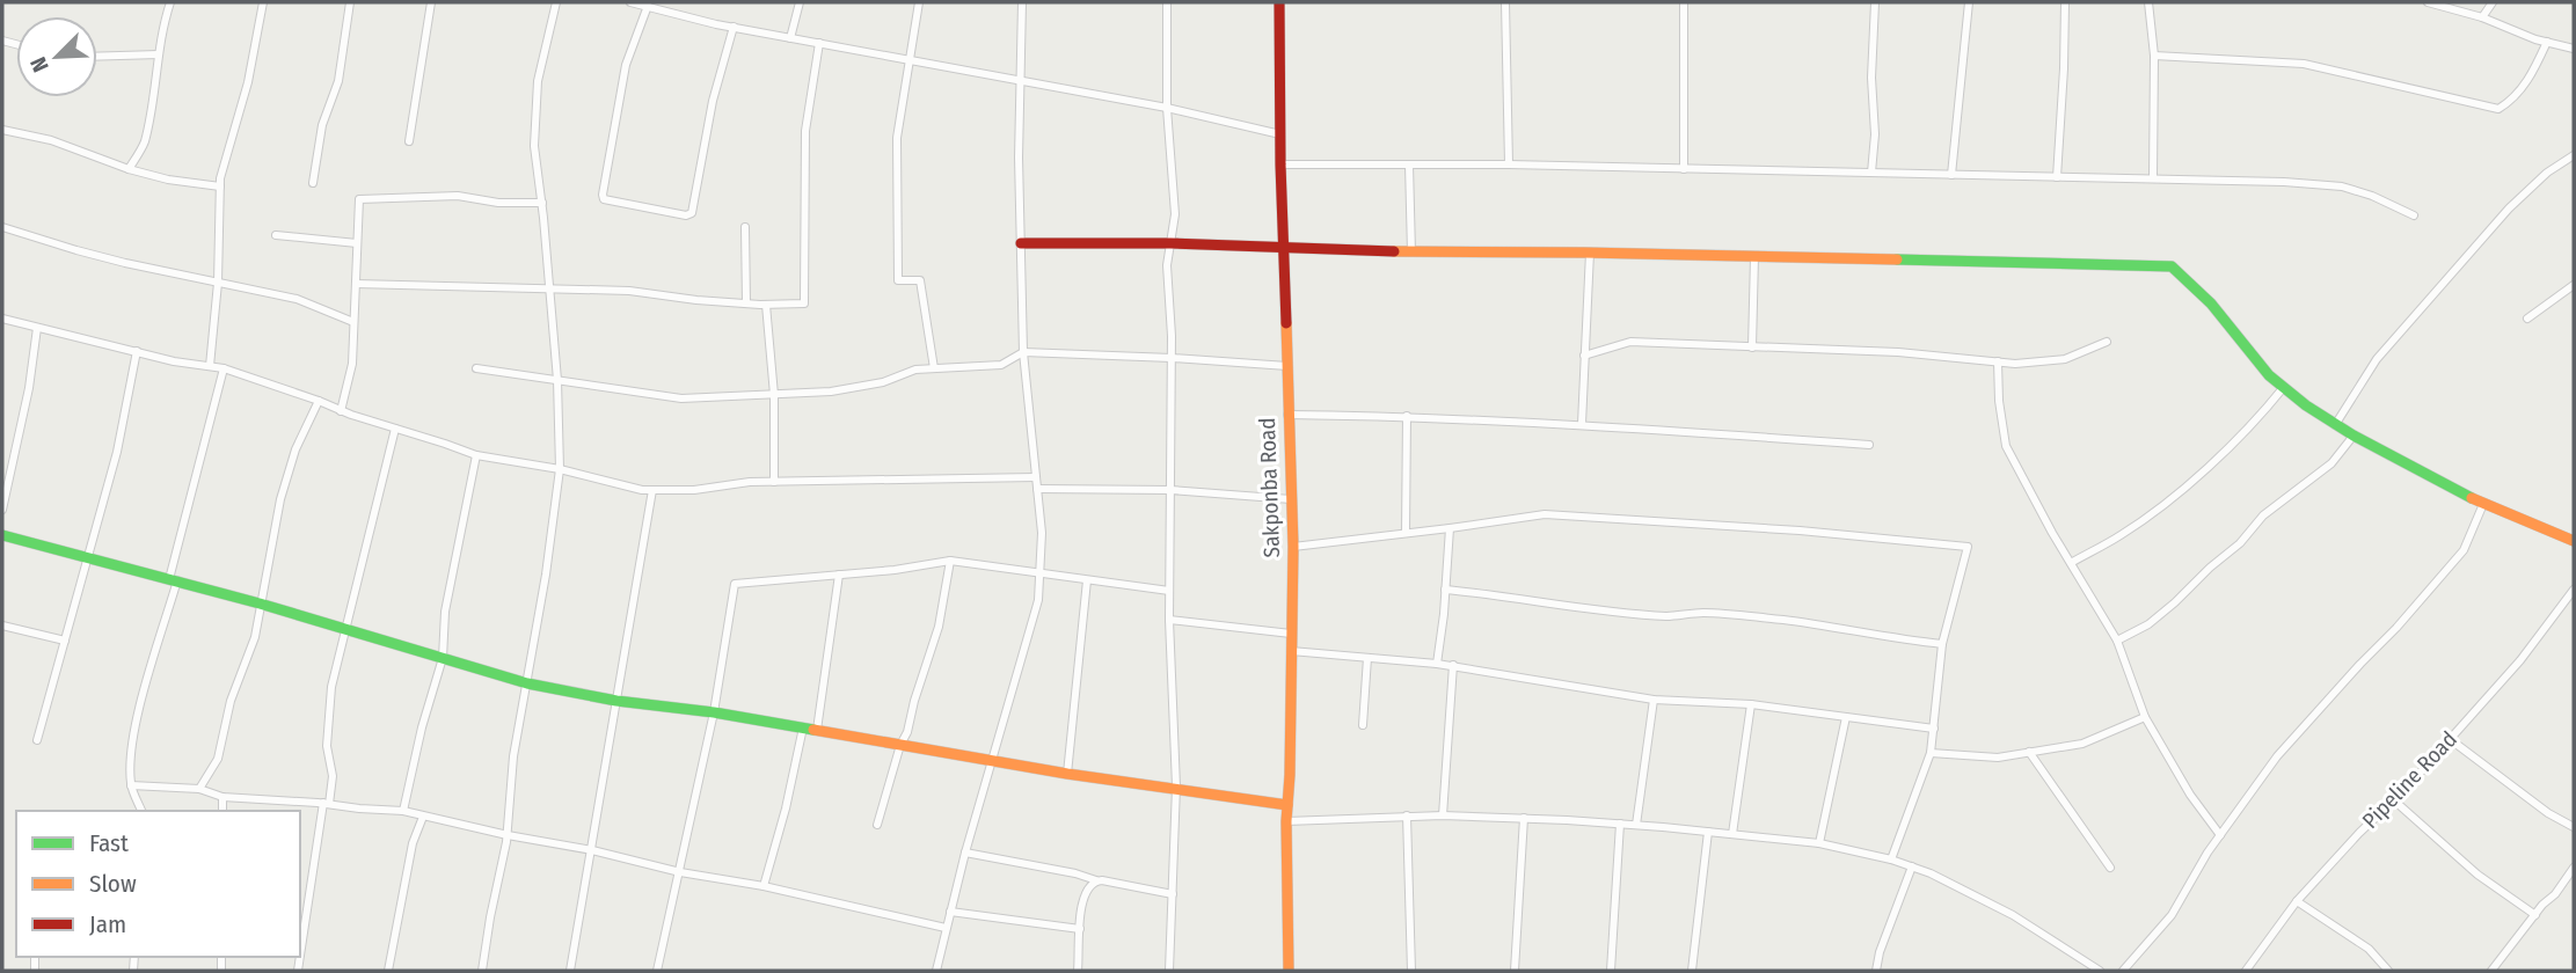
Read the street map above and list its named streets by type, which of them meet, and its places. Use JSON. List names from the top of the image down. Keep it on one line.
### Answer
{"streets":{"street":["Sakponba Road","Pipeline Road"]},"legend":["Fast","Slow","Jam"],"north":"bottom left"}
